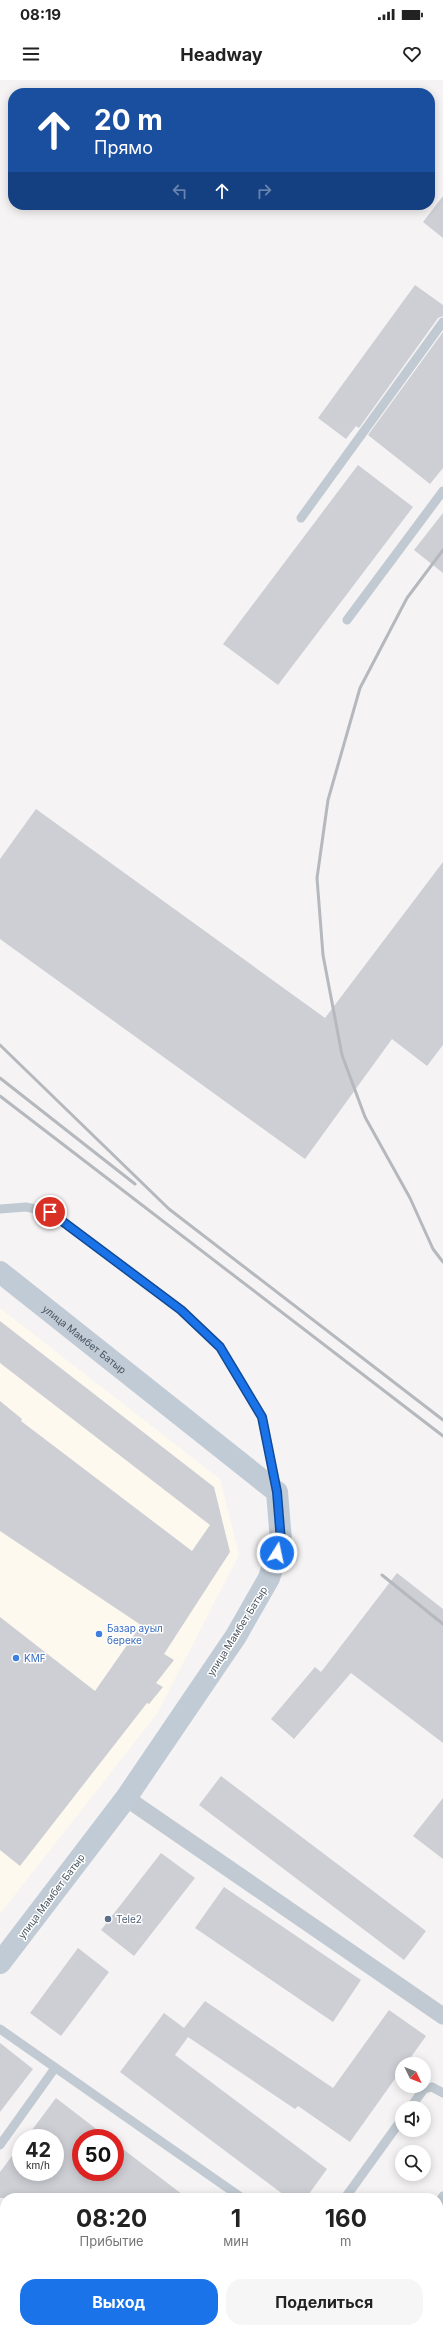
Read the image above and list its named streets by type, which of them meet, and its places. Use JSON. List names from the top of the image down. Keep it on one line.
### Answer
{"streets":{"main road":["улица Мамбет Батыр"]},"places":["Базар ауыл береке","KMF","Tele2"],"north":"bottom right","page":{"status":"08:19","header":"Headway","turn":["20 m","Прямо"],"speed":"42 km/h","limit":"50","eta":["08:20","Прибытие","1","мин","160","m"],"buttons":["Выход","Поделиться"]}}
